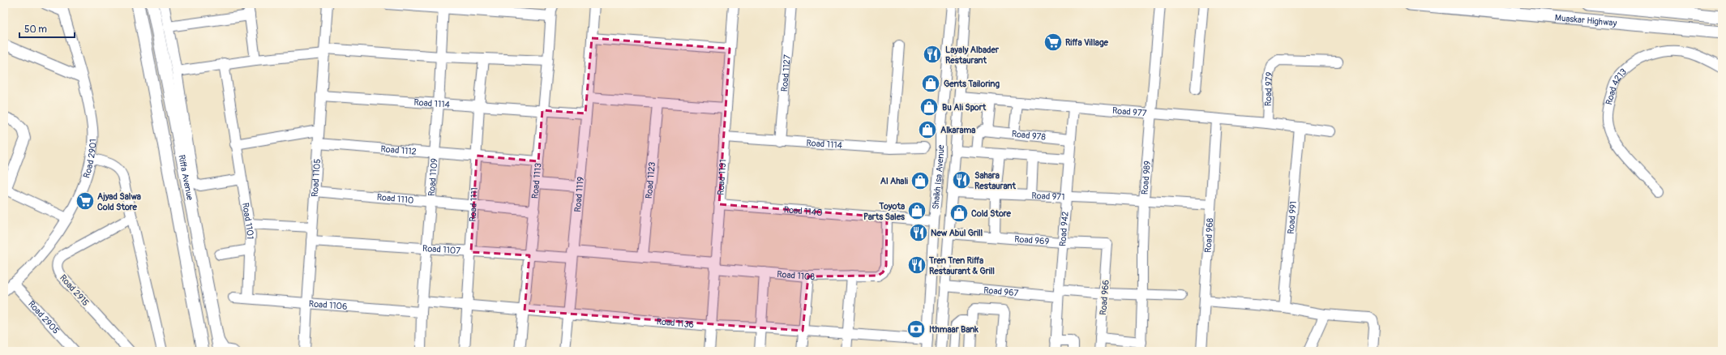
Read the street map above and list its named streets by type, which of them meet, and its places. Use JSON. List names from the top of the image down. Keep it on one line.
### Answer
{"streets":{"main road":["Muaskar Highway","Riffa Avenue"],"street":["Road 1127","Road 4213","Road 979","Road 1114","Road 977","Road 978","Road 1112","Road 2901","Road 1105","Road 1109","Road 1131","Shaikh Isa Avenue","Road 989","Road 1123","Road 1113","Road 1119","Road 971","Road 1110","Road 1111","Road 1140","Road 991","Road 1101","Road 942","Road 968","Road 969","Road 1107","Road 1108","Road 2915","Road 967","Road 966","Road 1106","Road 2905","Road 1136"]},"crossings":[["Road 1127","Road 1114"],["Road 979","Road 977"],["Road 1114","Road 1105"],["Road 1114","Road 1109"],["Road 1114","Road 1131"],["Road 1114","Road 1113"],["Road 1114","Road 1119"],["Road 1114","Road 1111"],["Road 977","Shaikh Isa Avenue"],["Road 977","Road 989"],["Road 977","Road 991"],["Road 977","Road 942"],["Road 977","Road 968"],["Road 978","Road 942"],["Road 1112","Road 1105"],["Road 1112","Road 1109"],["Road 1112","Road 1113"],["Road 1112","Road 1111"],["Road 2901","Road 2905"],["Road 1105","Road 1110"],["Road 1105","Road 1107"],["Road 1105","Road 1106"],["Road 1109","Road 1110"],["Road 1109","Road 1107"],["Road 1109","Road 1106"],["Road 1109","Road 1136"],["Road 1131","Road 1140"],["Road 1131","Road 1108"],["Road 1131","Road 1136"],["Shaikh Isa Avenue","Road 971"],["Shaikh Isa Avenue","Road 1140"],["Shaikh Isa Avenue","Road 969"],["Shaikh Isa Avenue","Road 967"],["Shaikh Isa Avenue","Road 1136"],["Road 989","Road 971"],["Road 989","Road 967"],["Road 1113","Road 1110"],["Road 1113","Road 1107"],["Road 1113","Road 1136"],["Road 1119","Road 1107"],["Road 1119","Road 1136"],["Road 971","Road 942"],["Road 971","Road 968"],["Road 1110","Road 1111"],["Road 1111","Road 1107"],["Road 1111","Road 1136"],["Road 1140","Road 1108"],["Road 1101","Road 1106"],["Road 942","Road 969"],["Road 942","Road 967"],["Road 969","Road 966"],["Road 967","Road 966"]],"places":{"supermarket":["Riffa Village","Ajyad Salwa Cold Store"],"restaurant":["Layaly Albader Restaurant","Sahara Restaurant","New Abul Grill","Tren Tren Riffa Restaurant & Grill"],"shop":["Gents Tailoring","Bu Ali Sport","Alkarama","Al Ahali","Toyota Parts Sales","Cold Store"],"bank":["Ithmaar Bank"]},"scale_bar":"50 m"}
